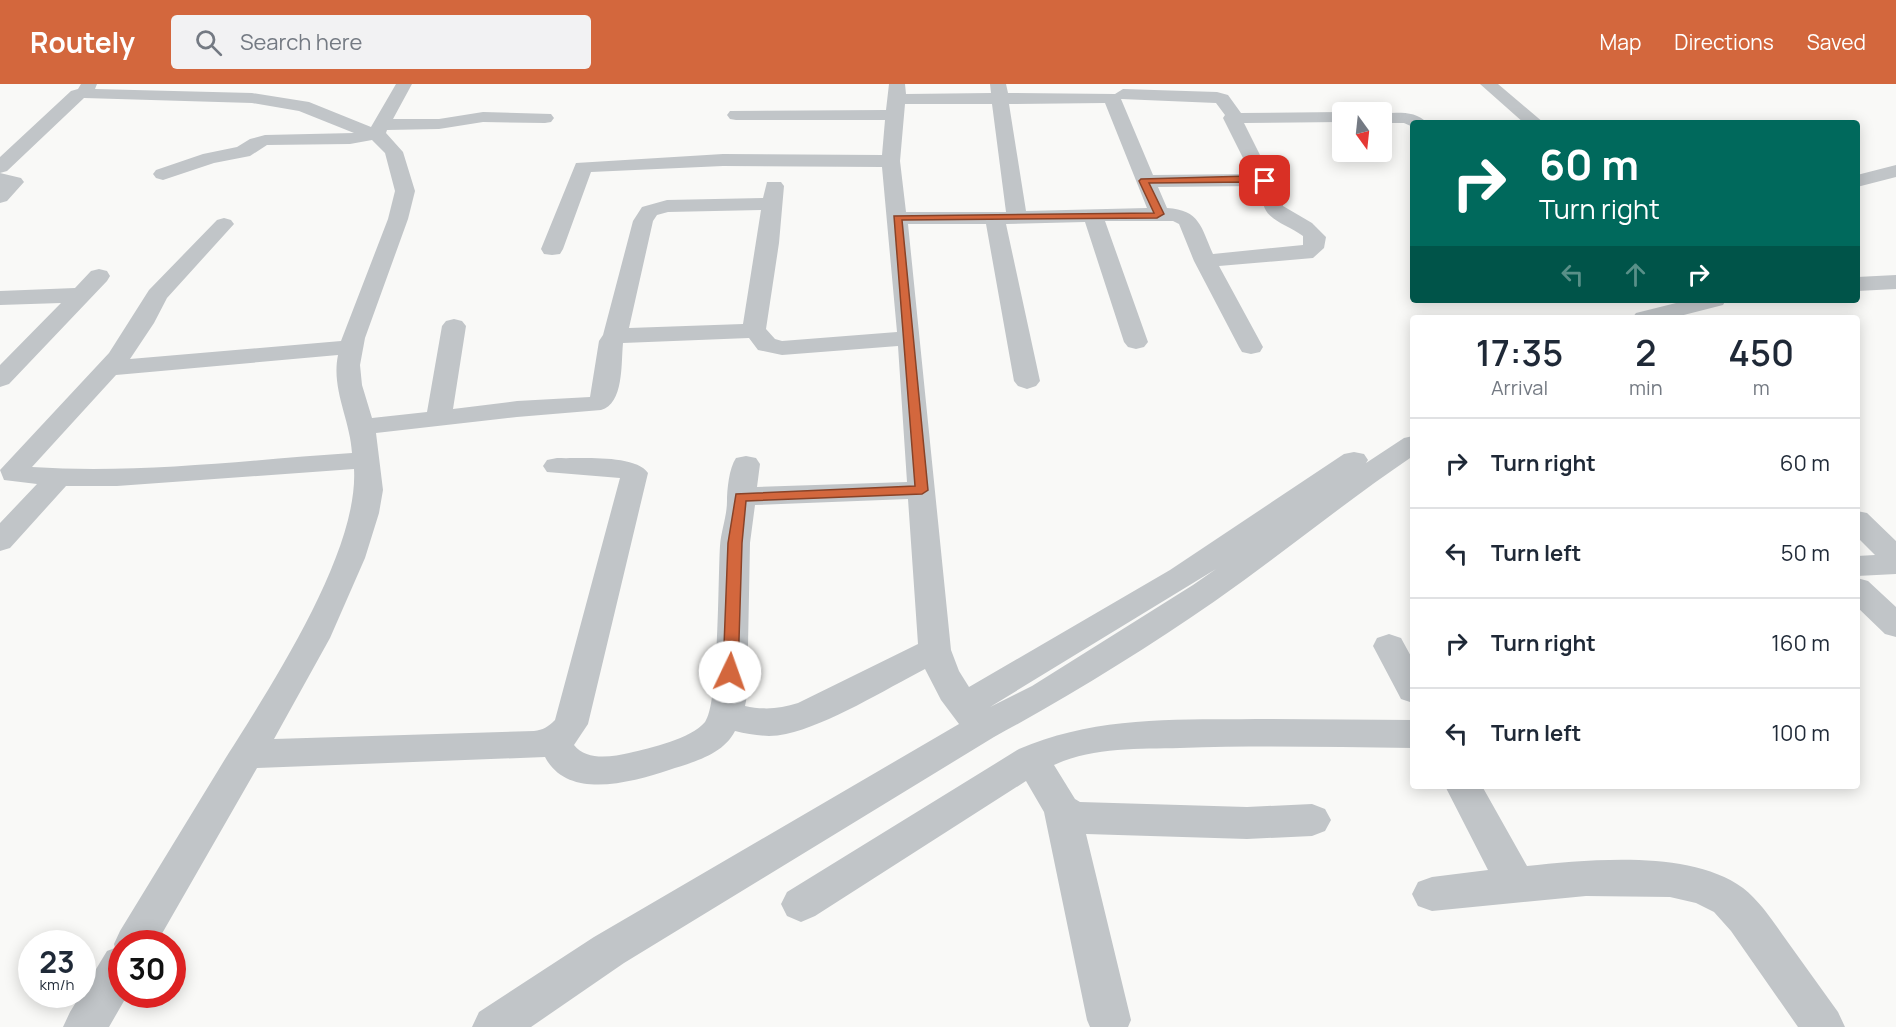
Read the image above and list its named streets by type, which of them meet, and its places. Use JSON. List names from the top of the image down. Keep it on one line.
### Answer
{"north":"bottom","page":{"header":"Routely","search":"Search here","nav":["Map","Directions","Saved"],"turn":["60 m","Turn right"],"eta":["17:35","Arrival","2","min","450","m"],"list":[{"name":"Turn right","value":"60 m"},{"name":"Turn left","value":"50 m"},{"name":"Turn right","value":"160 m"},{"name":"Turn left","value":"100 m"}],"speed":"23 km/h","limit":"30"}}
